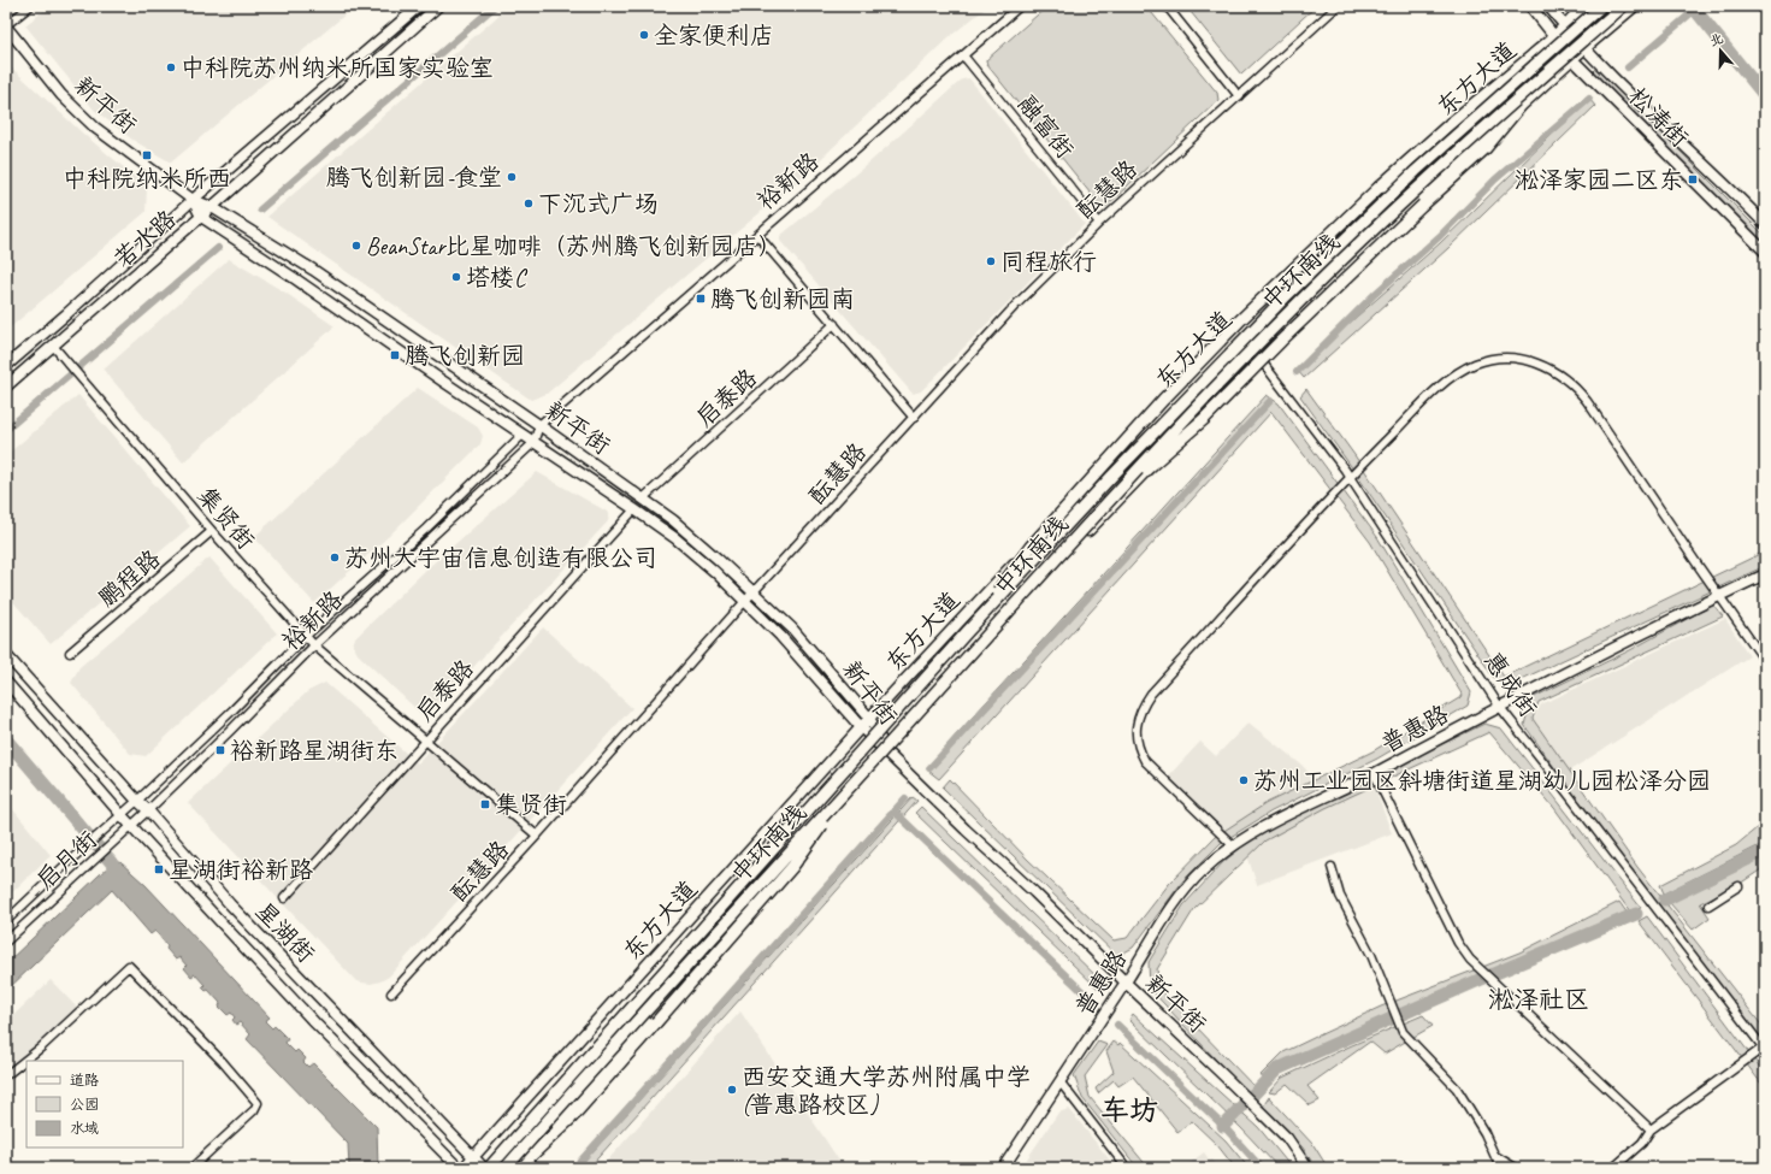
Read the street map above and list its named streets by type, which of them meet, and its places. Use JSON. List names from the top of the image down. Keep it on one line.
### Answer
{"streets":{"highway":["中环南线"],"main road":["东方大道","新平街","松涛街","裕新路","若水路","普惠路","星湖街"],"street":["融富街","酝慧路","启泰路","集贤街","鹏程路","惠成街","启月街"]},"crossings":[["东方大道","新平街"],["东方大道","松涛街"],["东方大道","惠成街"],["东方大道","星湖街"],["新平街","裕新路"],["新平街","酝慧路"],["新平街","若水路"],["新平街","启泰路"],["新平街","普惠路"],["融富街","裕新路"],["融富街","酝慧路"],["裕新路","集贤街"],["裕新路","启月街"],["裕新路","星湖街"],["酝慧路","集贤街"],["若水路","集贤街"],["启泰路","集贤街"],["集贤街","鹏程路"],["惠成街","普惠路"],["启月街","星湖街"]],"districts":["淞泽社区","车坊"],"places":{"other":["全家便利店","中科院苏州纳米所国家实验室","腾飞创新园-食堂","下沉式广场","BeanStar比星咖啡（苏州腾飞创新园店）","同程旅行","塔楼C","苏州大宇宙信息创造有限公司","苏州工业园区斜塘街道星湖幼儿园松泽分园","西安交通大学苏州附属中学 (普惠路校区)"],"transit":["中科院纳米所西","淞泽家园二区东","腾飞创新园南","腾飞创新园","裕新路星湖街东","集贤街","星湖街裕新路"]},"legend":["道路","公园","水域"],"north":"top"}
